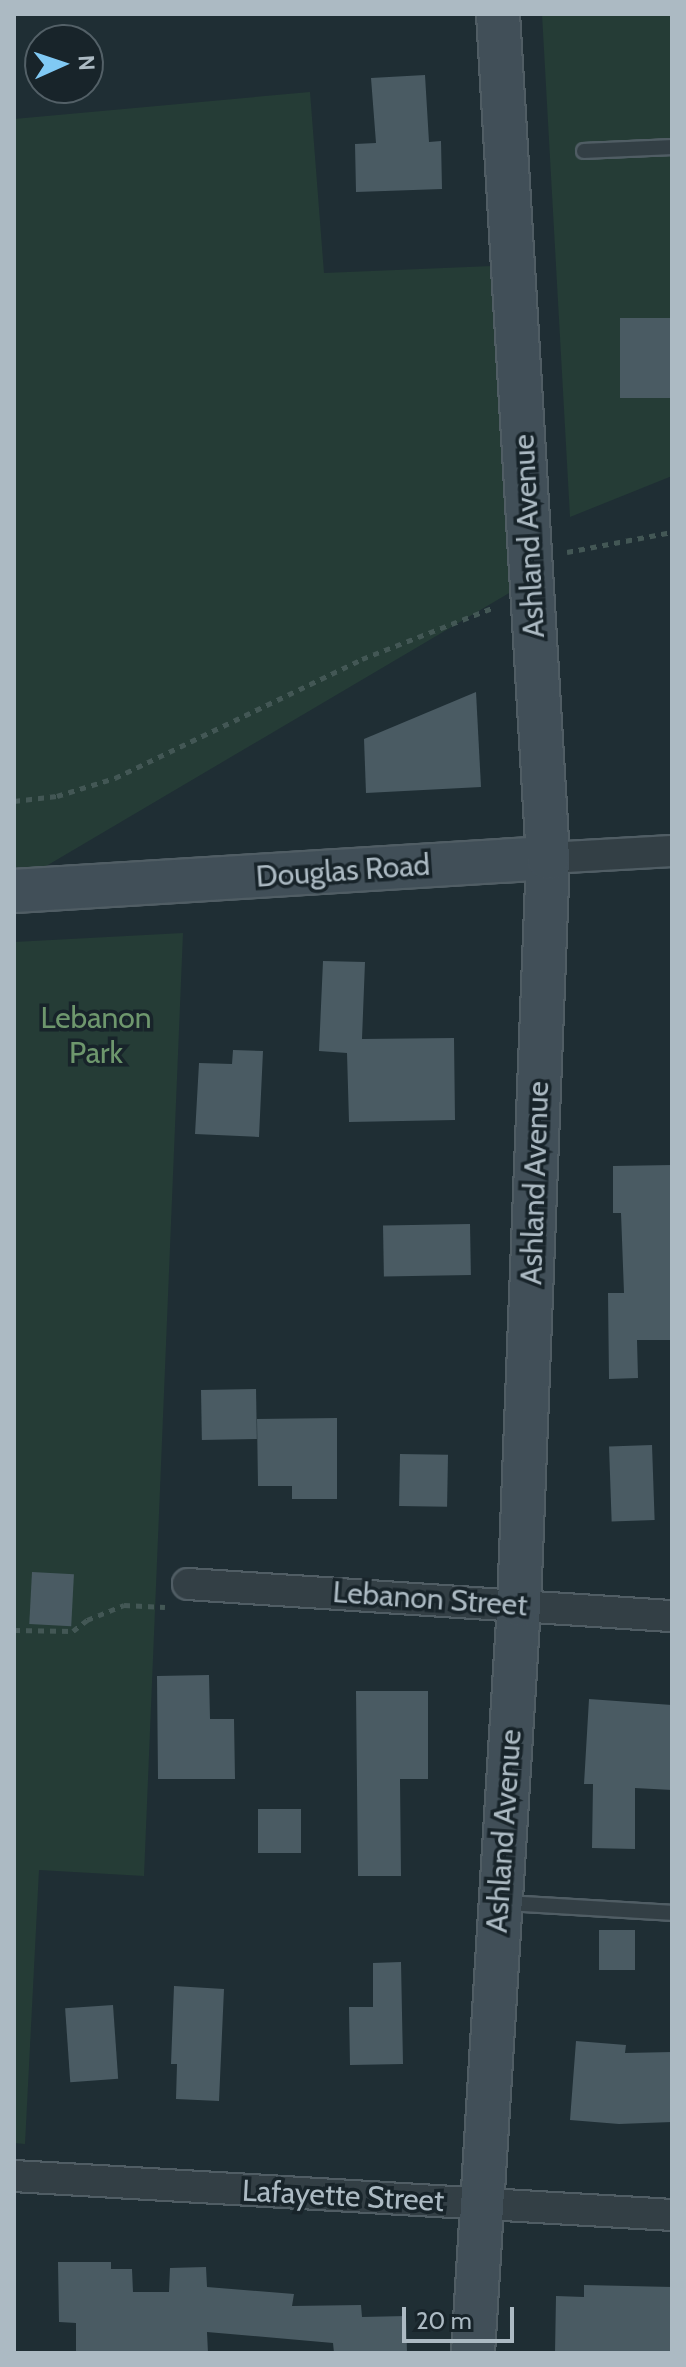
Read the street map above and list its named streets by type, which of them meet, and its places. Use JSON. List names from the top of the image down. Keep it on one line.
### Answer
{"streets":{"street":["Ashland Avenue","Douglas Road","Lebanon Street","Lafayette Street"]},"crossings":[["Ashland Avenue","Douglas Road"],["Ashland Avenue","Lebanon Street"],["Ashland Avenue","Lafayette Street"]],"parks":["Lebanon Park"],"scale_bar":"20 m","north":"right"}
